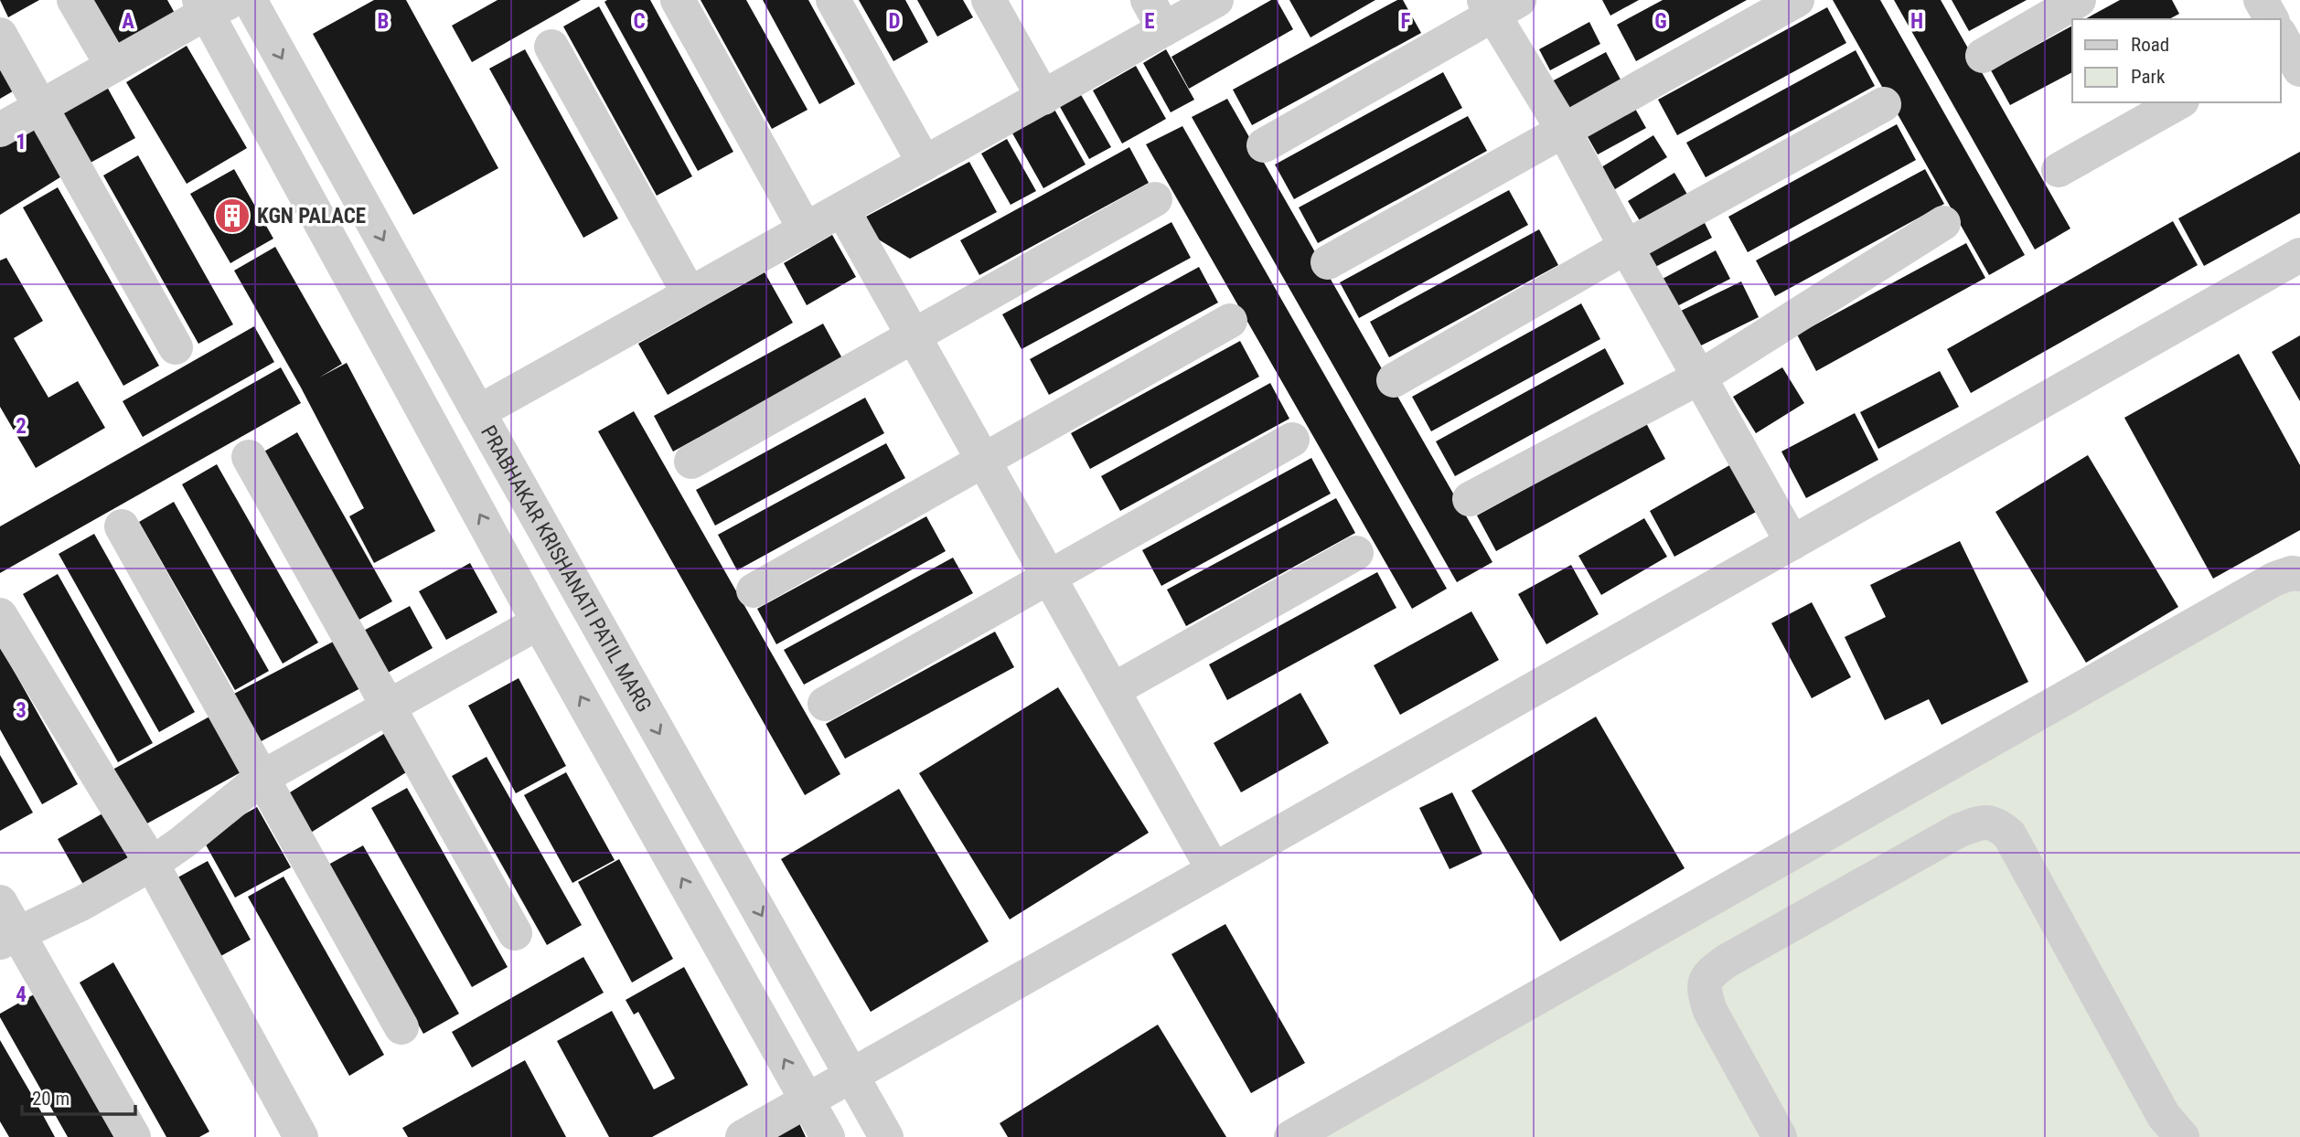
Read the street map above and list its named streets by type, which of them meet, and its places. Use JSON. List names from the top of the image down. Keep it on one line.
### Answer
{"streets":{"street":["PRABHAKAR KRISHANATI PATIL MARG"]},"places":{"building":["KGN PALACE"]},"legend":["Road","Park"],"scale_bar":"20 m","grid":{"columns":["A","B","C","D","E","F","G","H"],"rows":["1","2","3","4"]}}
